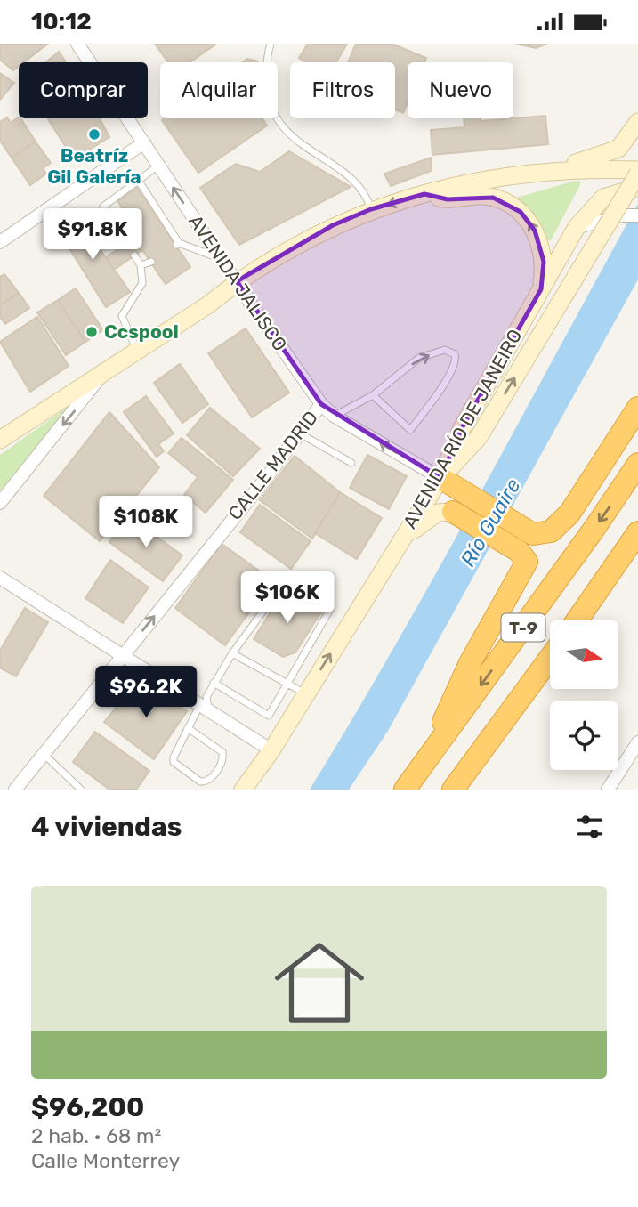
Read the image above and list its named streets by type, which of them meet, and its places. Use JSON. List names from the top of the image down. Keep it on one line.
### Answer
{"streets":{"highway":["T-9"],"street":["AVENIDA JALISCO","AVENIDA RÍO DE JANEIRO","CALLE MADRID"]},"crossings":[["AVENIDA JALISCO","AVENIDA RÍO DE JANEIRO"],["AVENIDA JALISCO","CALLE MADRID"]],"one_way":["AVENIDA JALISCO","CALLE MADRID"],"water":["Río Guaire"],"places":["Beatríz Gil Galería","Ccspool"],"north":"right","page":{"status":"10:12","chip":["Comprar","Alquilar","Filtros","Nuevo"],"price":["$91.8K","$108K","$106K","$96.2K"],"heading":"4 viviendas","list":[{"name":"$96,200","note":"2 hab. · 68 m² · Calle Monterrey"}]}}
